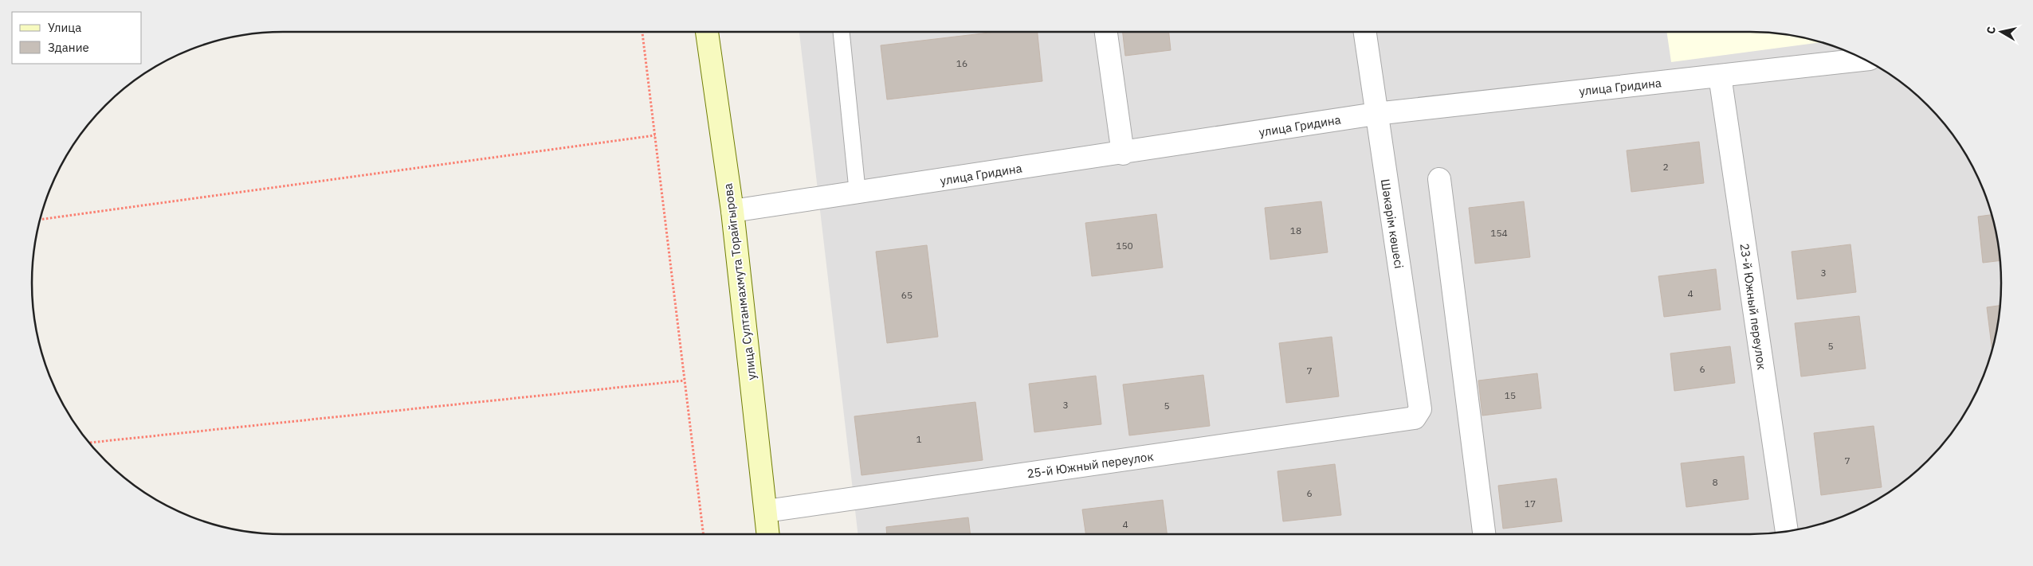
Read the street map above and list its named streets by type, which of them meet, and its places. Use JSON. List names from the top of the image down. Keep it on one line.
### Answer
{"streets":{"main road":["улица Султанмахмута Торайгырова"],"street":["улица Гридина","Шәкәрім көшесі","23-й Южный переулок","25-й Южный переулок"]},"crossings":[["улица Гридина","Шәкәрім көшесі"],["улица Гридина","улица Султанмахмута Торайгырова"],["улица Гридина","23-й Южный переулок"],["Шәкәрім көшесі","25-й Южный переулок"],["улица Султанмахмута Торайгырова","25-й Южный переулок"]],"house_numbers":["16","2","18","154","150","3","4","65","5","6","7","15","3","5","1","7","8","6","17","4"],"legend":["Улица","Здание"],"north":"left"}
